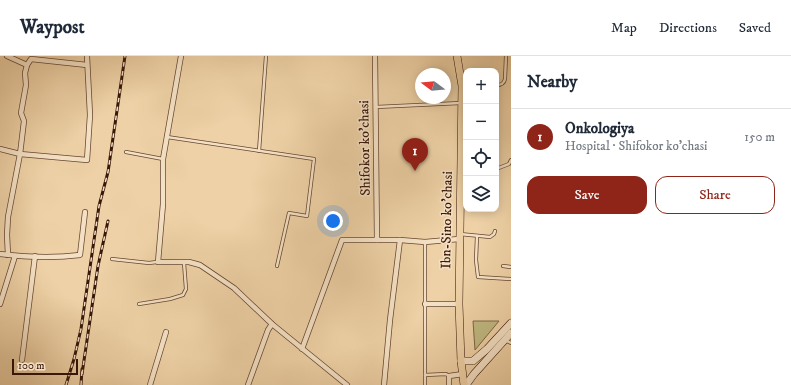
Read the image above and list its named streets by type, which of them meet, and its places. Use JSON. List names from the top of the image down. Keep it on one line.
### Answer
{"streets":{"main road":["Ibn-Sino ko'chasi"],"street":["Shifokor ko'chasi"]},"scale_bar":"100 m","north":"left","page":{"header":"Waypost","nav":["Map","Directions","Saved"],"heading":"Nearby","map_buttons":["+","−"],"list":[{"mark":"1","name":"Onkologiya","note":"Hospital · Shifokor ko'chasi","value":"150 m"}],"pins":"1","buttons":["Save","Share"],"scale":"100 m"}}
